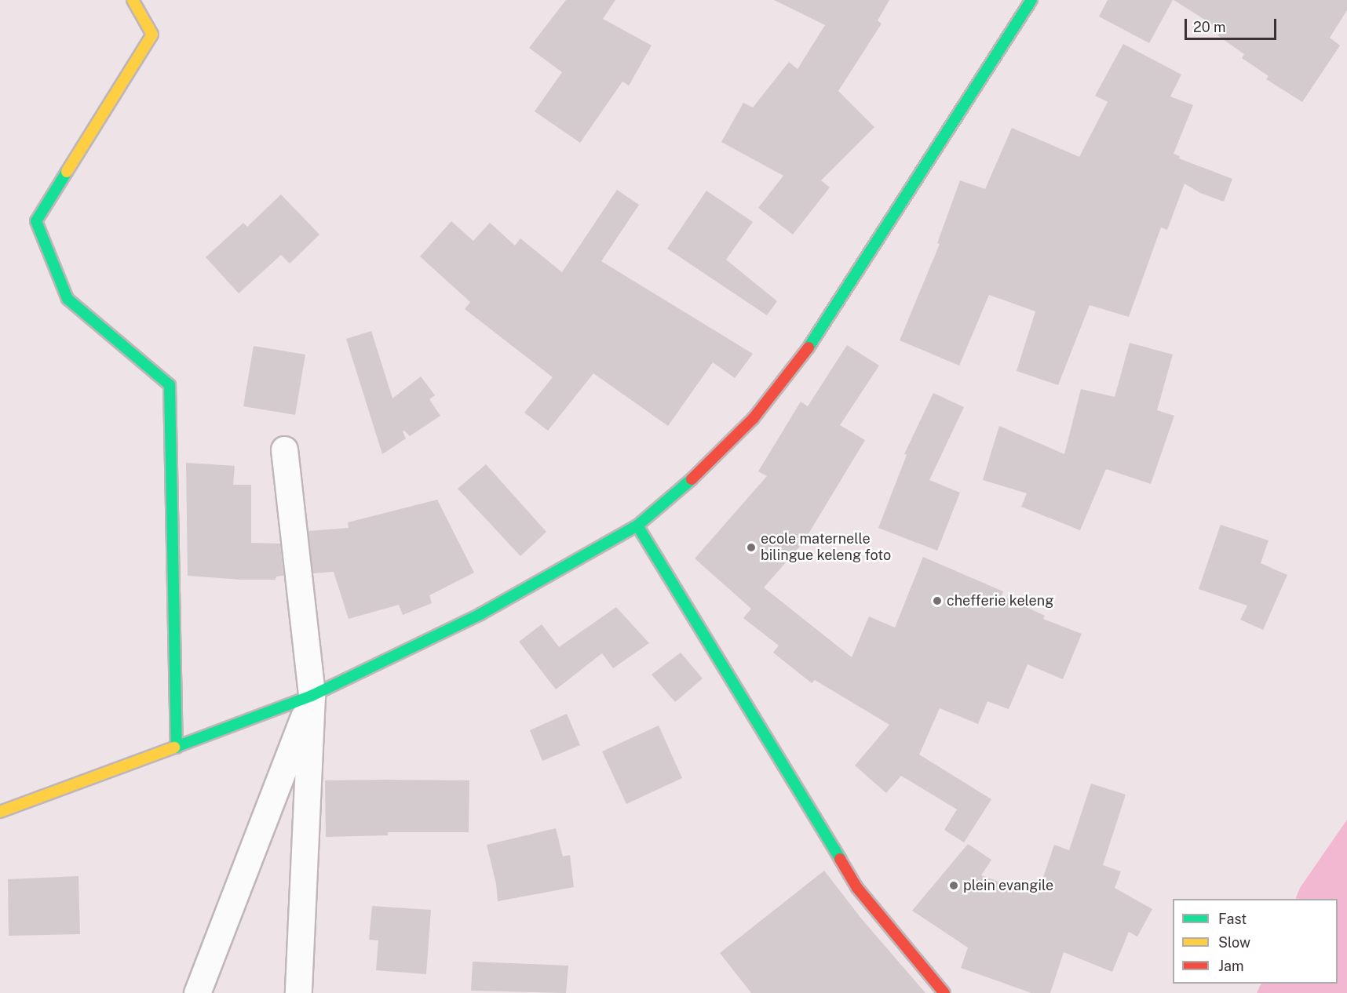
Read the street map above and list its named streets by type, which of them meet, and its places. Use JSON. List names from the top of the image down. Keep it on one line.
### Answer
{"places":["ecole maternelle bilingue keleng foto","chefferie keleng","plein evangile"],"legend":["Fast","Slow","Jam"],"scale_bar":"20 m"}
